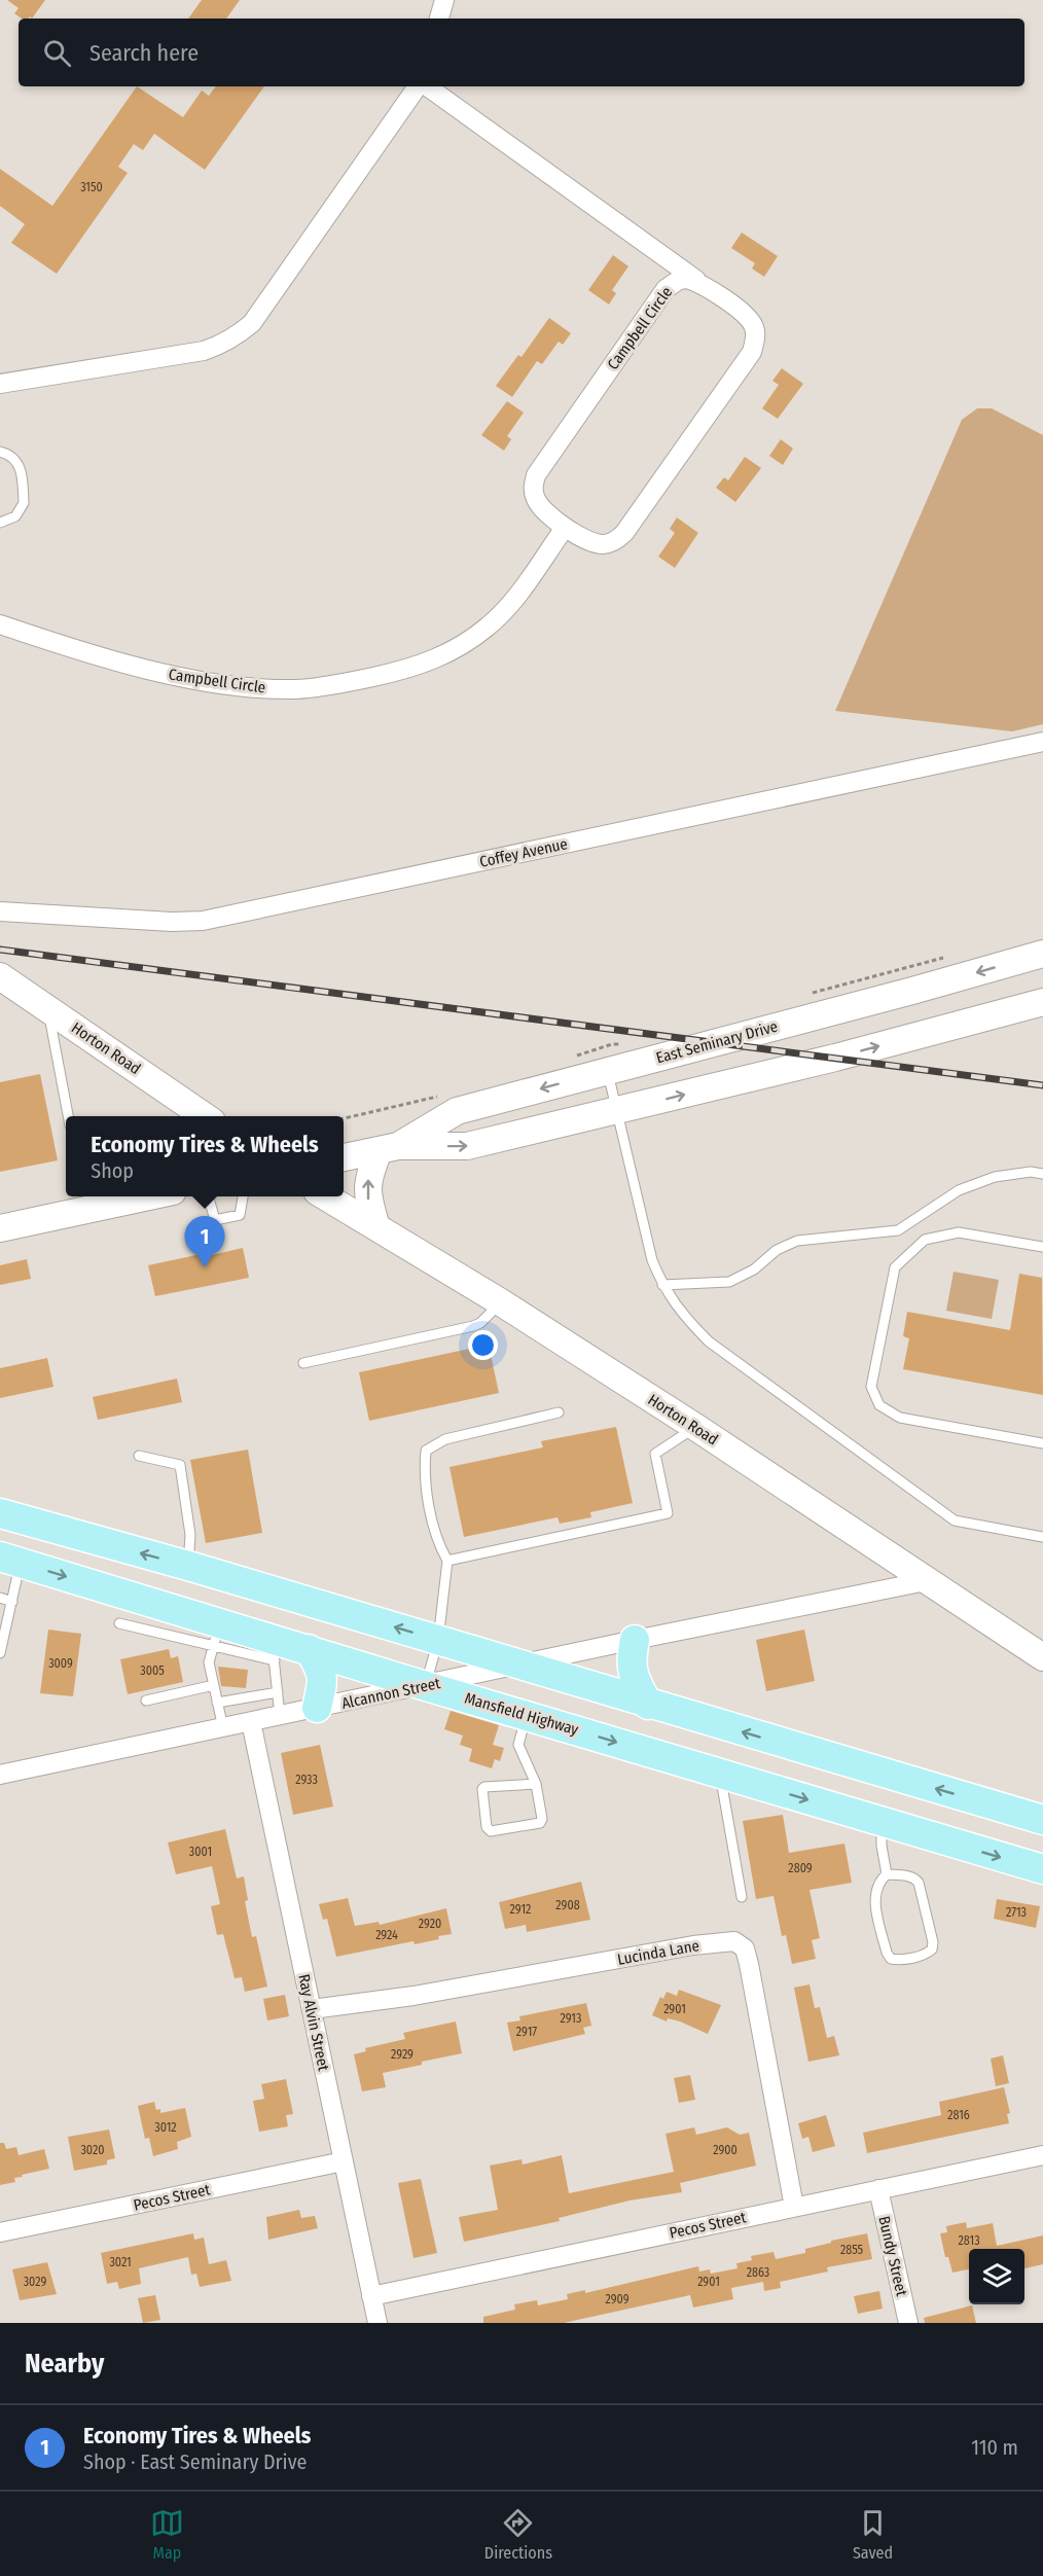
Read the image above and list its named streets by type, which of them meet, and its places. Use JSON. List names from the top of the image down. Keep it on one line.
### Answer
{"streets":{"main road":["East Seminary Drive","Horton Road","Mansfield Highway"],"street":["Campbell Circle","Coffey Avenue","Alcannon Street","Lucinda Lane","Ray Alvin Street","Pecos Street","Bundy Street"]},"crossings":[["Horton Road","Alcannon Street"],["Alcannon Street","Mansfield Highway"],["Alcannon Street","Ray Alvin Street"],["Lucinda Lane","Ray Alvin Street"],["Lucinda Lane","Pecos Street"],["Ray Alvin Street","Pecos Street"],["Pecos Street","Bundy Street"]],"house_numbers":["3150","3009","3005","2933","3001","2809","2908","2912","2713","2920","2924","2901","2913","2917","2929","2816","3012","3020","2900","2813","2855","3021","2863","3029","2901","2909"],"page":{"search":"Search here","popup":["Economy Tires & Wheels","Shop"],"pins":"1","heading":"Nearby","list":[{"mark":"1","name":"Economy Tires & Wheels","note":"Shop · East Seminary Drive","value":"110 m"}],"nav":["Map","Directions","Saved"]}}
